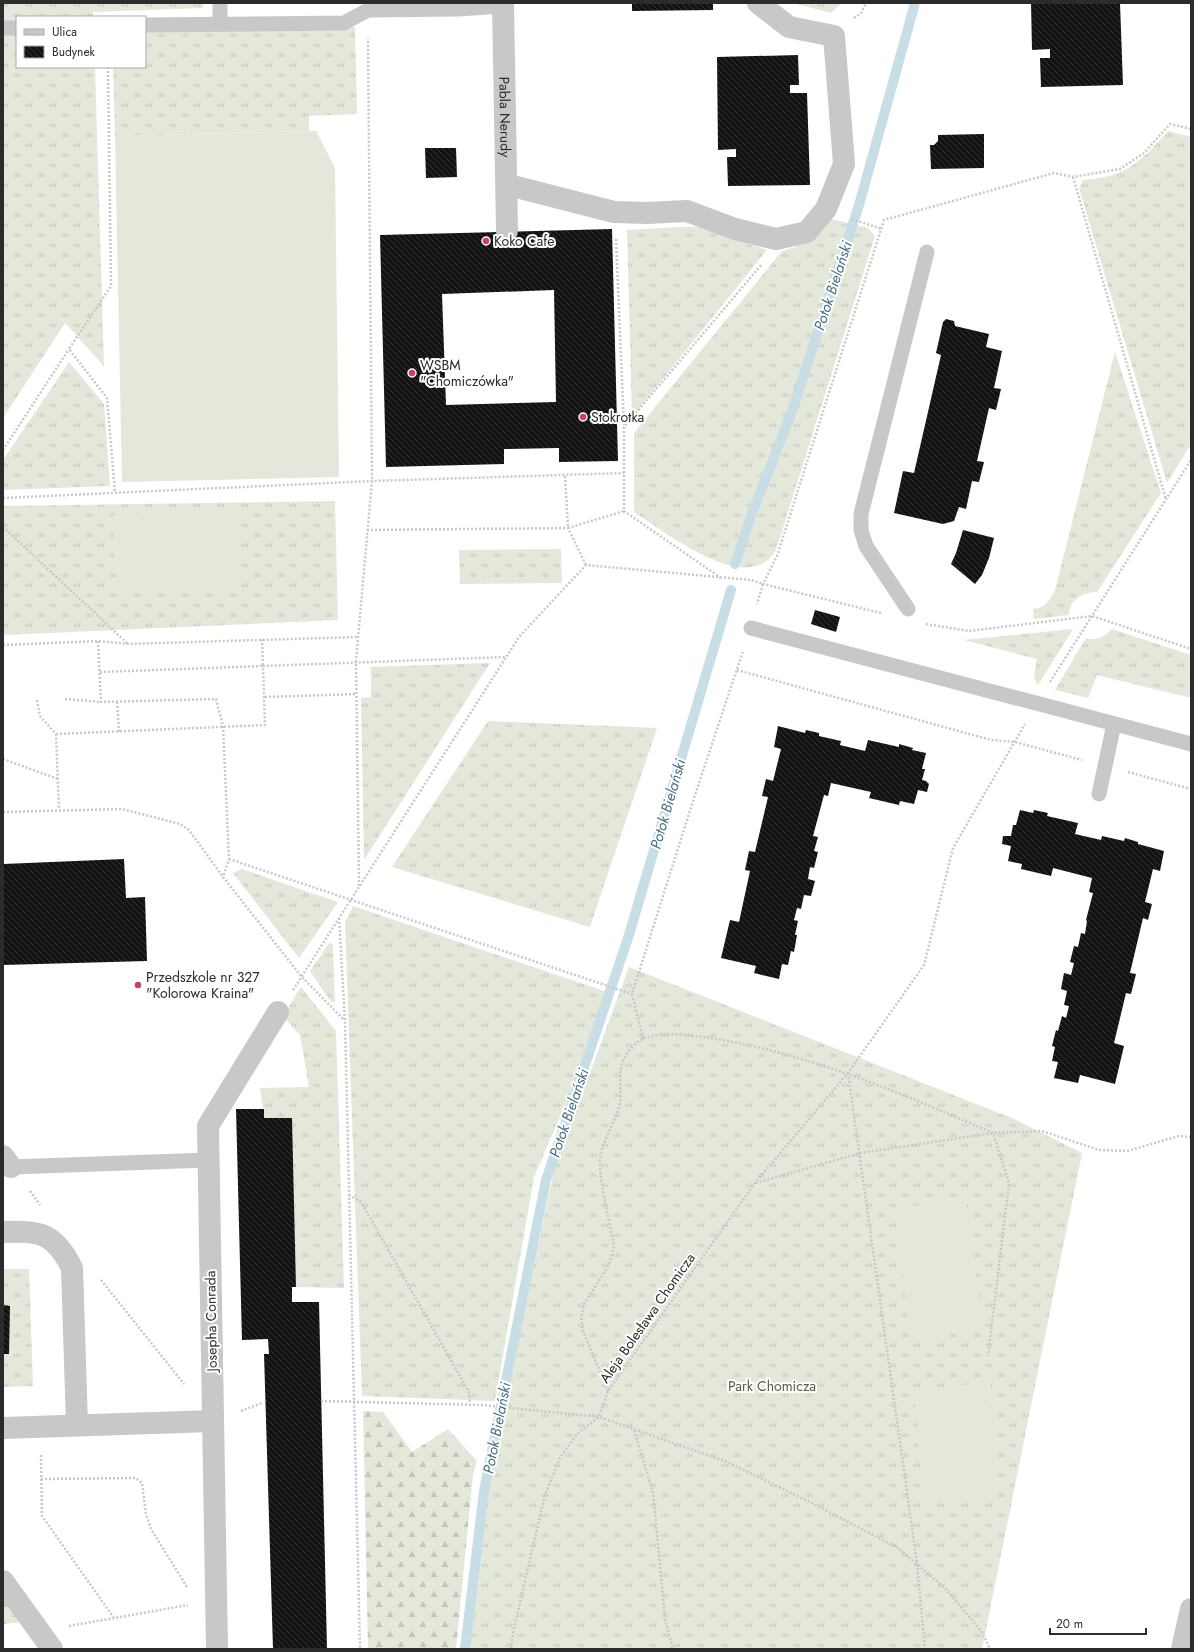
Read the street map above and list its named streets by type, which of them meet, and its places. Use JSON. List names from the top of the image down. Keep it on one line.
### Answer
{"streets":{"street":["Pabla Nerudy","Josepha Conrada"],"path":["Aleja Bolesława Chomicza"]},"water":["Potok Bielański"],"parks":["Park Chomicza"],"places":["Koko Cafe","WSBM \"Chomiczówka\"","Stokrotka","Przedszkole nr 327 \"Kolorowa Kraina\""],"legend":["Ulica","Budynek"],"scale_bar":"20 m"}
